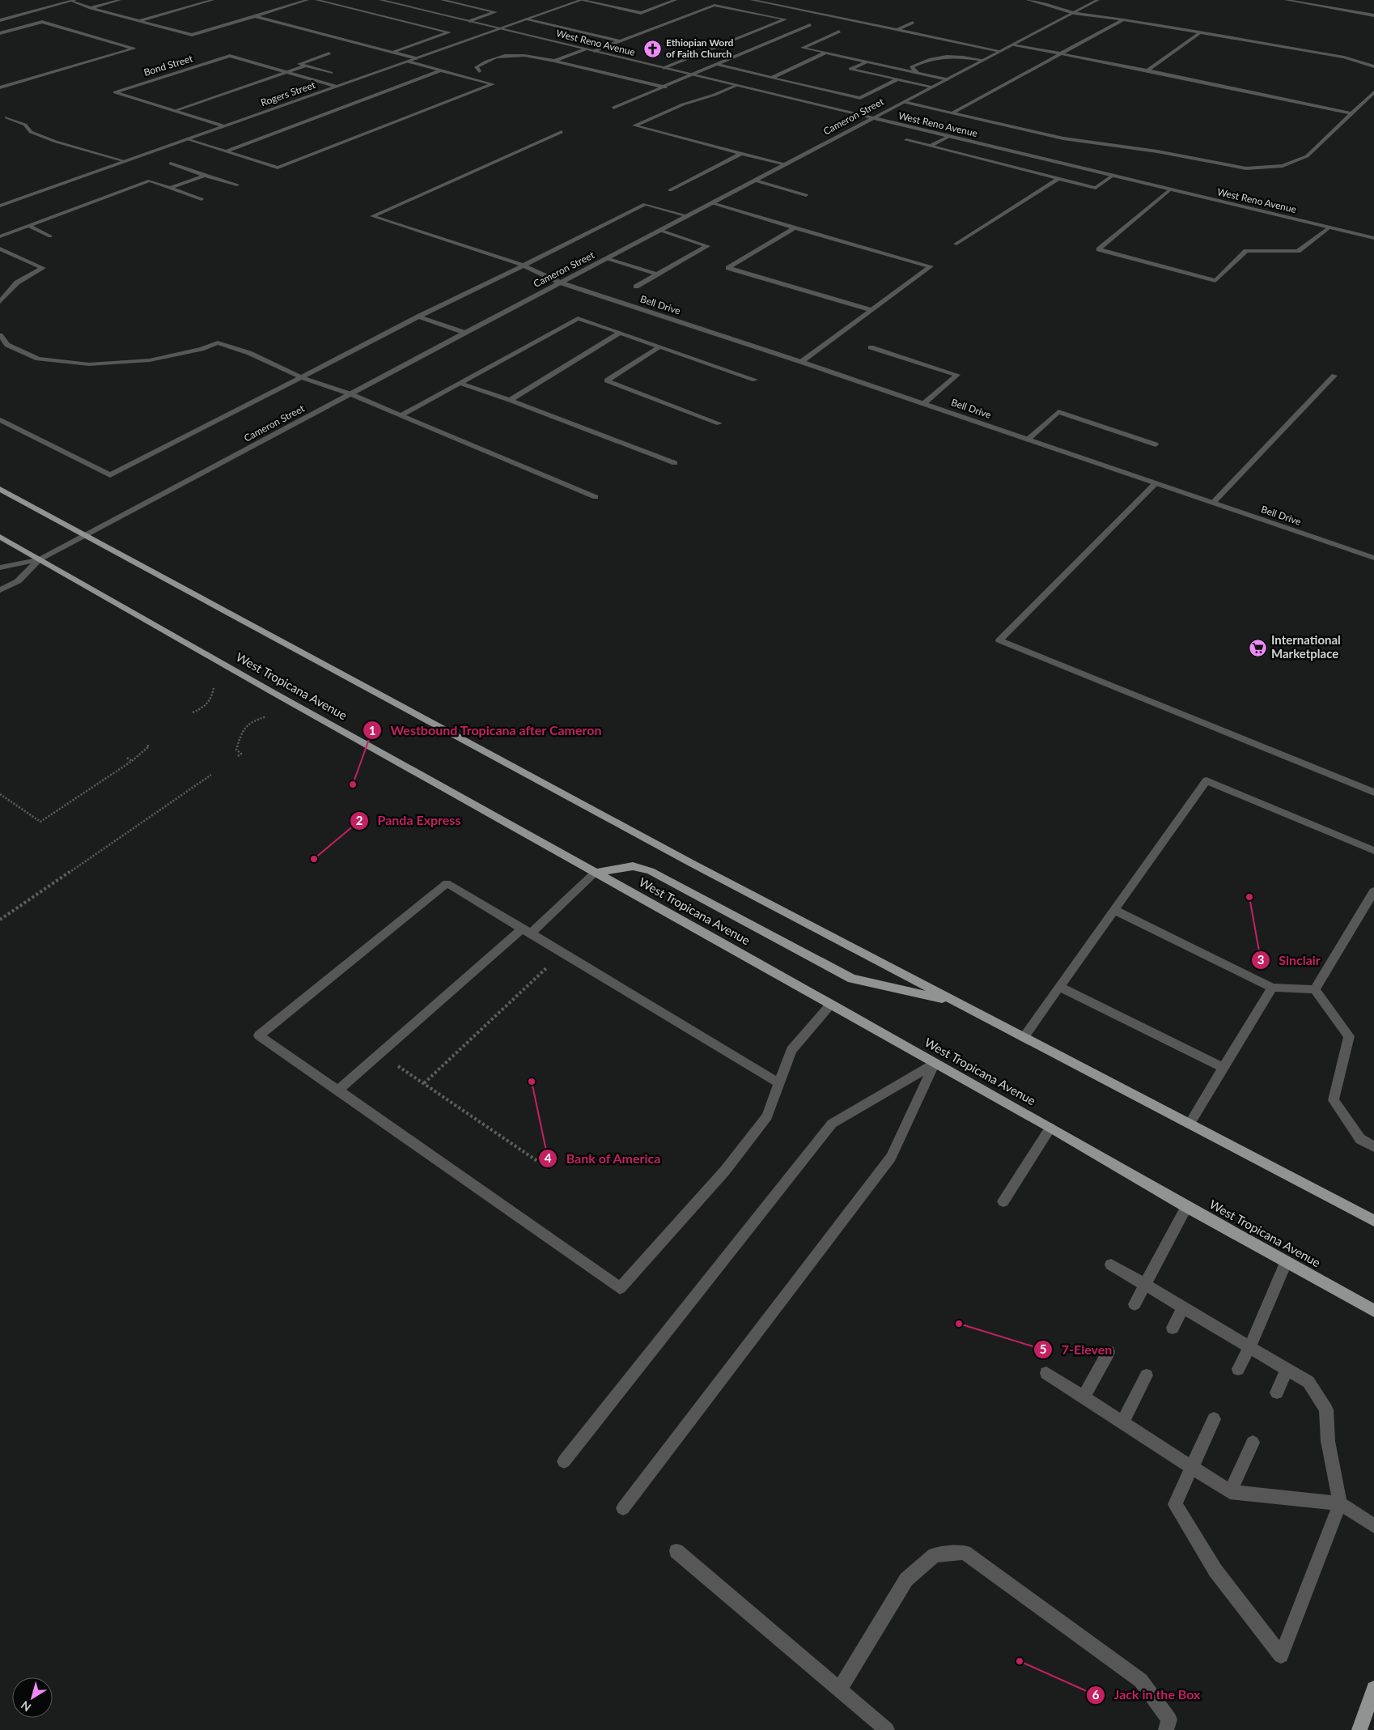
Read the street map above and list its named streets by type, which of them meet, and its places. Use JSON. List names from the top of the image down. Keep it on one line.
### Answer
{"streets":{"main road":["West Tropicana Avenue"],"street":["West Reno Avenue","Bond Street","Rogers Street","Cameron Street","Bell Drive"]},"crossings":[["West Reno Avenue","Rogers Street"],["West Reno Avenue","Cameron Street"],["Bond Street","Rogers Street"],["Cameron Street","Bell Drive"],["Cameron Street","West Tropicana Avenue"]],"places":{"church":["Ethiopian Word of Faith Church"],"supermarket":["International Marketplace"],"other":["Westbound Tropicana after Cameron","Panda Express","Sinclair","Bank of America","7-Eleven","Jack in the Box"]},"north":"bottom left"}
